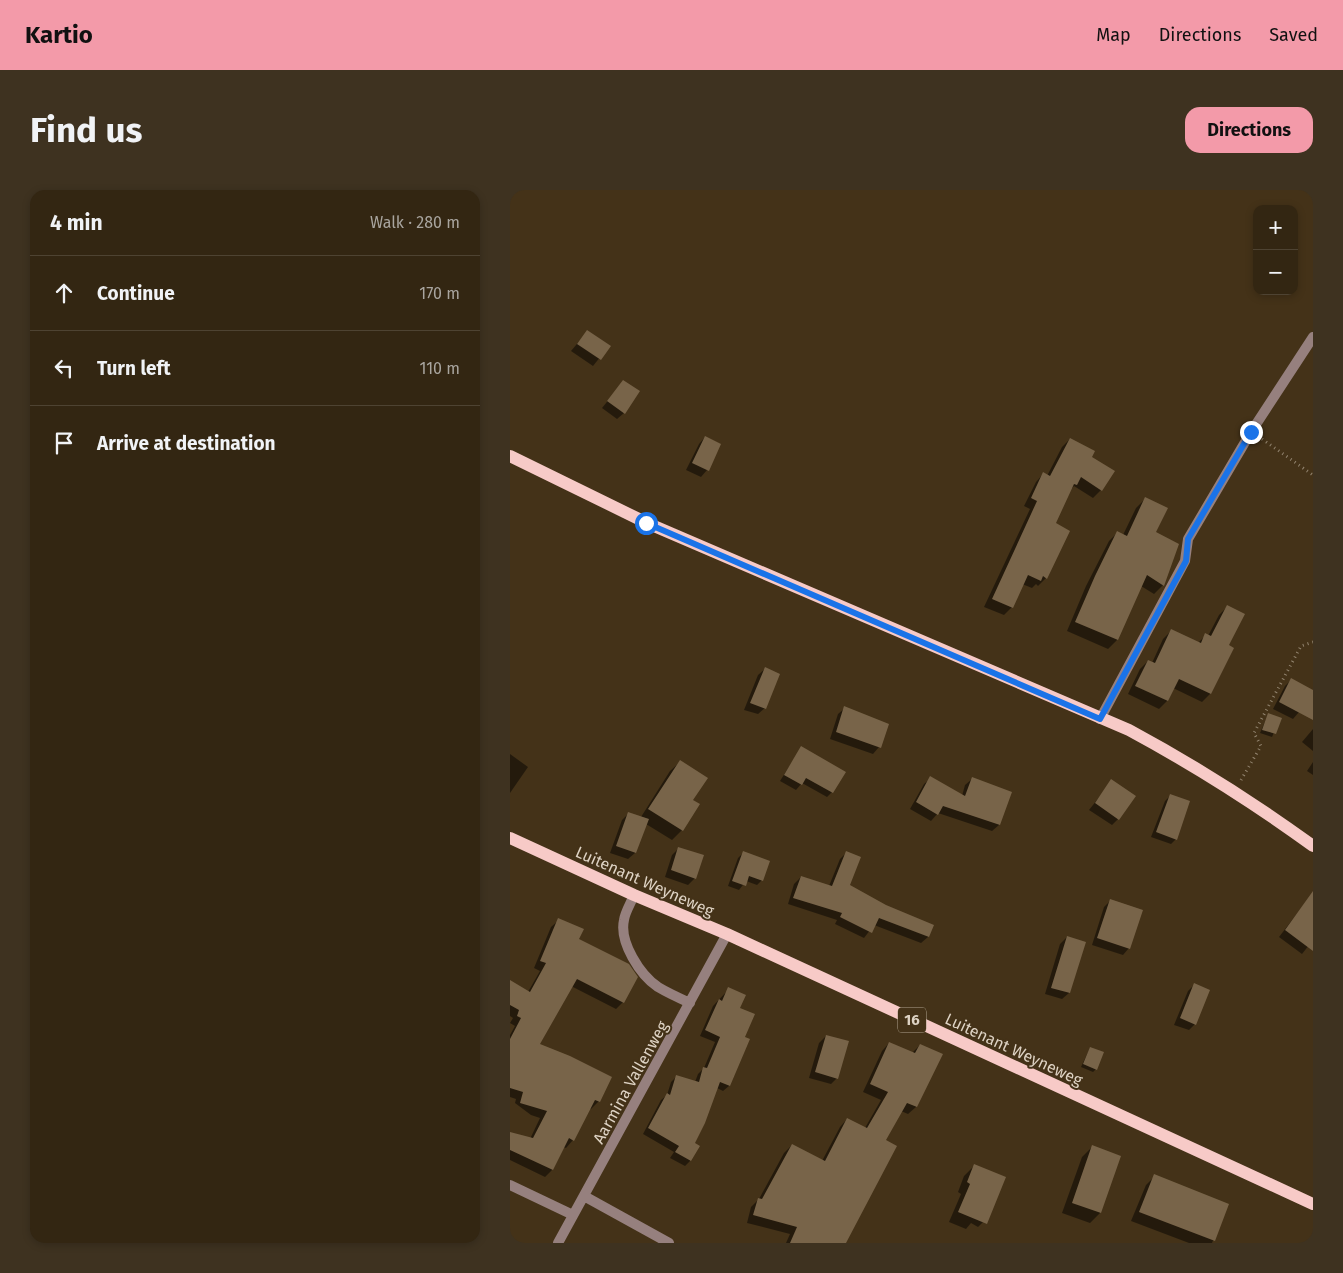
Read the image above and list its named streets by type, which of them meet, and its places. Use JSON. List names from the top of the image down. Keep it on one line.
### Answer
{"streets":{"main road":["Luitenant Weyneweg","16"],"street":["Aarmina Vallenweg"]},"crossings":[["Luitenant Weyneweg","Aarmina Vallenweg"]],"page":{"header":"Kartio","nav":["Map","Directions","Saved"],"buttons":"Directions","title":"Find us","heading":["4 min","Walk · 280 m"],"map_buttons":["+","−"],"list":[["Continue","170 m"],["Turn left","110 m"],"Arrive at destination"]}}
